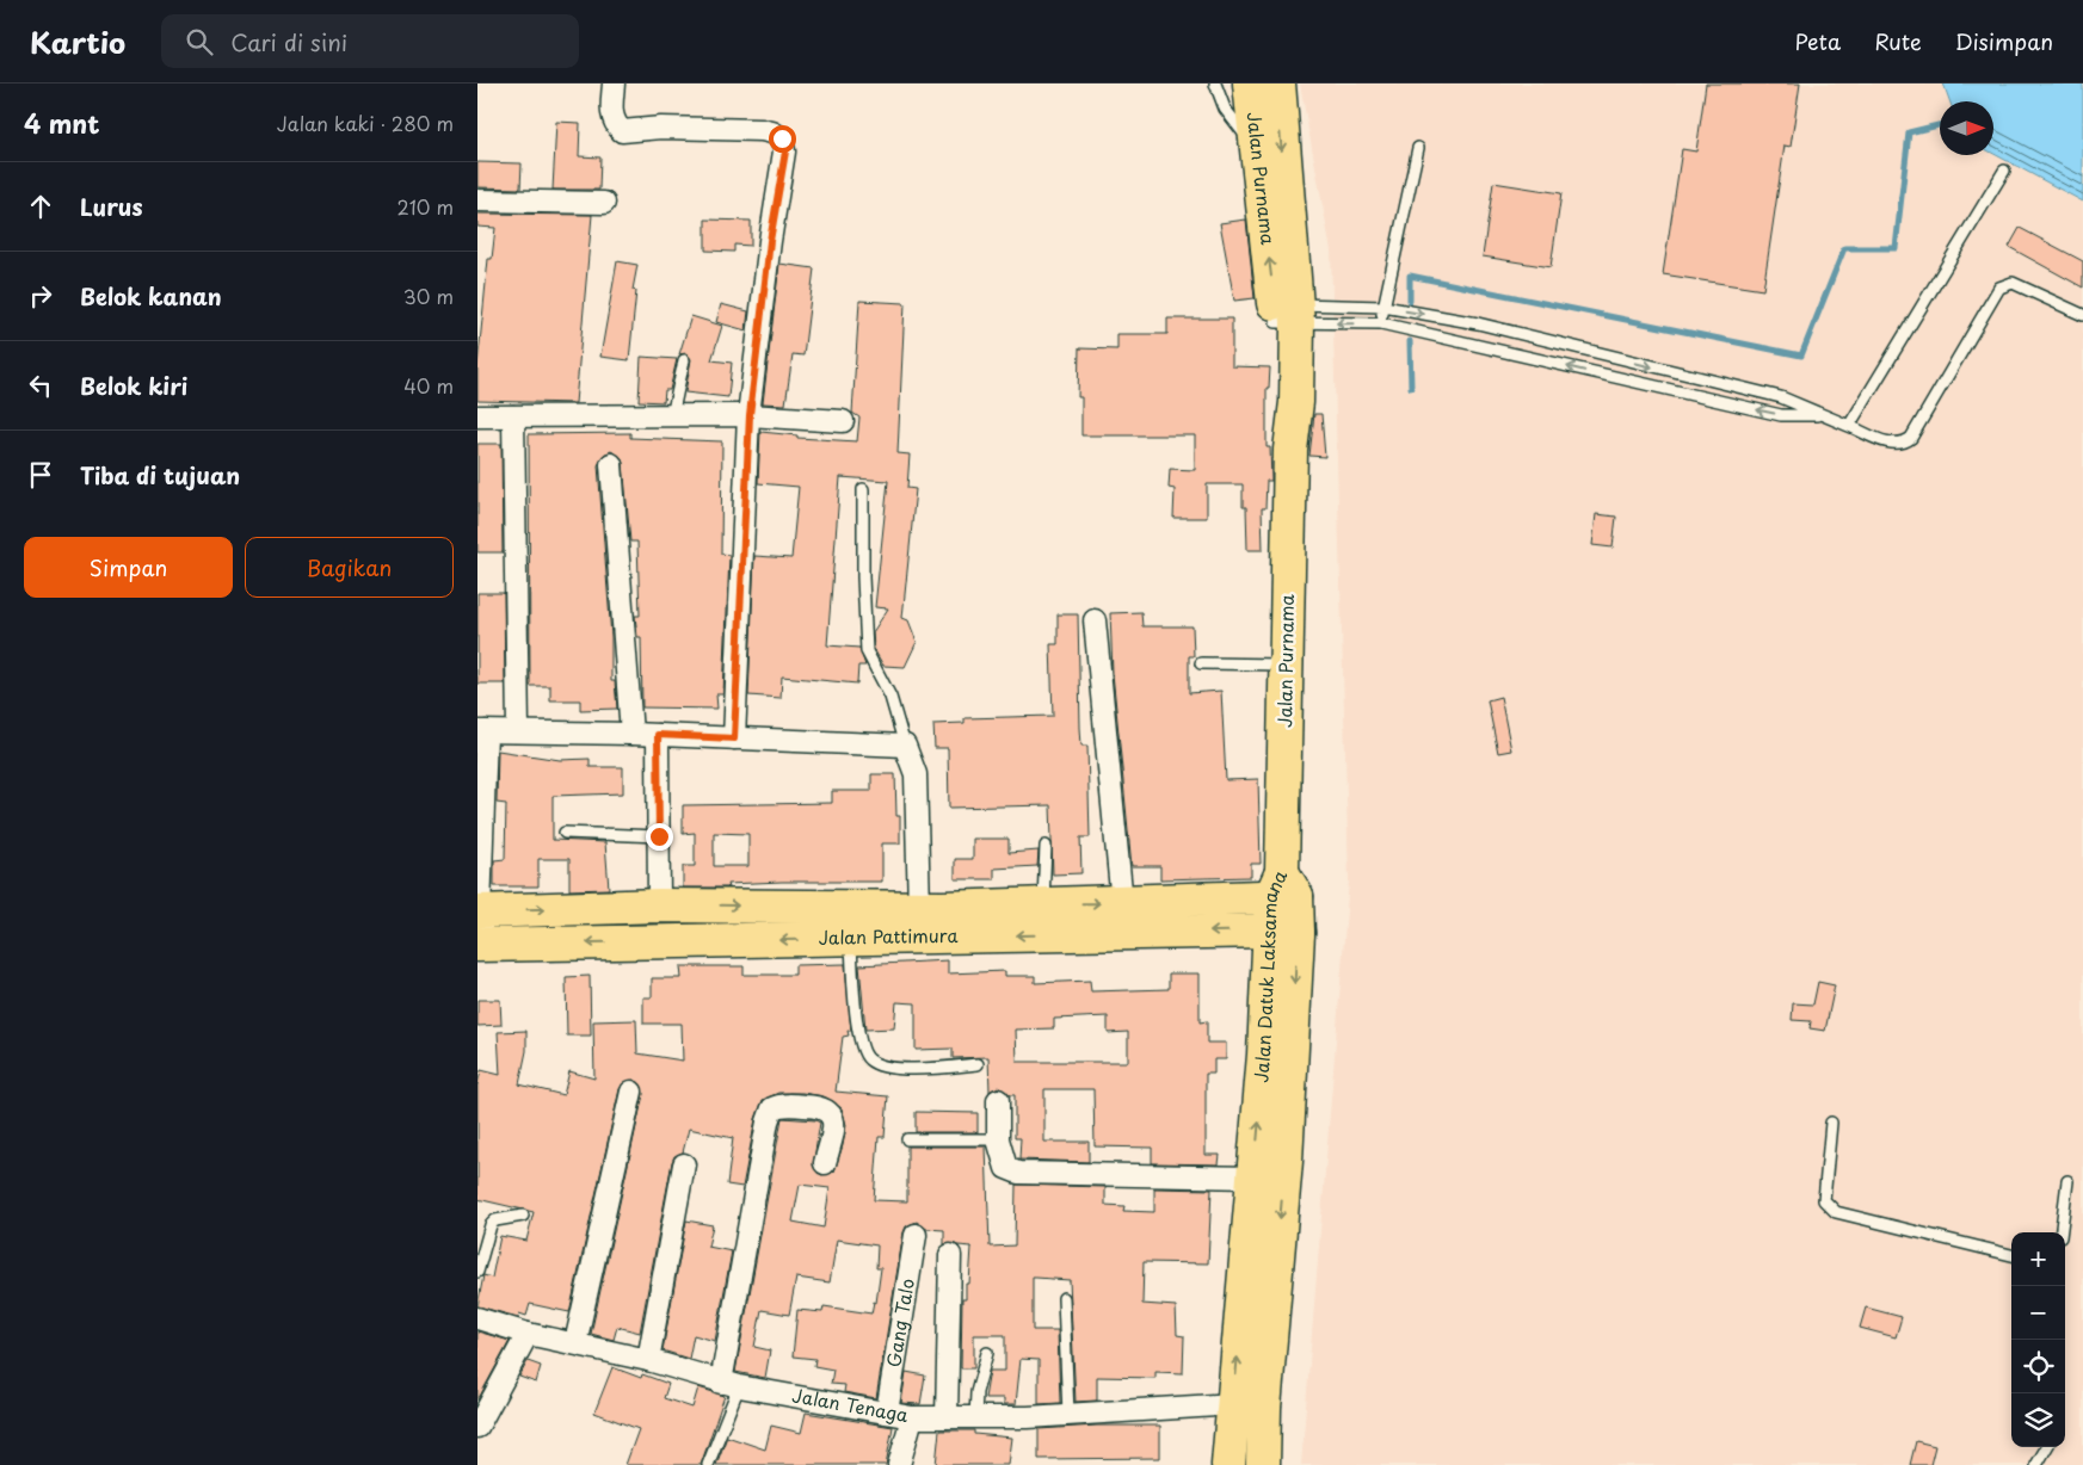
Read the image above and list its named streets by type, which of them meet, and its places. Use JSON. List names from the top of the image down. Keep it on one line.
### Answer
{"streets":{"main road":["Jalan Purnama","Jalan Pattimura","Jalan Datuk Laksamana"],"street":["Gang Talo","Jalan Tenaga"]},"crossings":[["Jalan Purnama","Jalan Pattimura"],["Jalan Purnama","Jalan Datuk Laksamana"],["Jalan Pattimura","Jalan Datuk Laksamana"],["Jalan Datuk Laksamana","Jalan Tenaga"],["Gang Talo","Jalan Tenaga"]],"north":"right","page":{"header":"Kartio","search":"Cari di sini","nav":["Peta","Rute","Disimpan"],"heading":["4 mnt","Jalan kaki · 280 m"],"list":[["Lurus","210 m"],["Belok kanan","30 m"],["Belok kiri","40 m"],"Tiba di tujuan"],"buttons":["Simpan","Bagikan"],"map_buttons":["+","−"]}}
